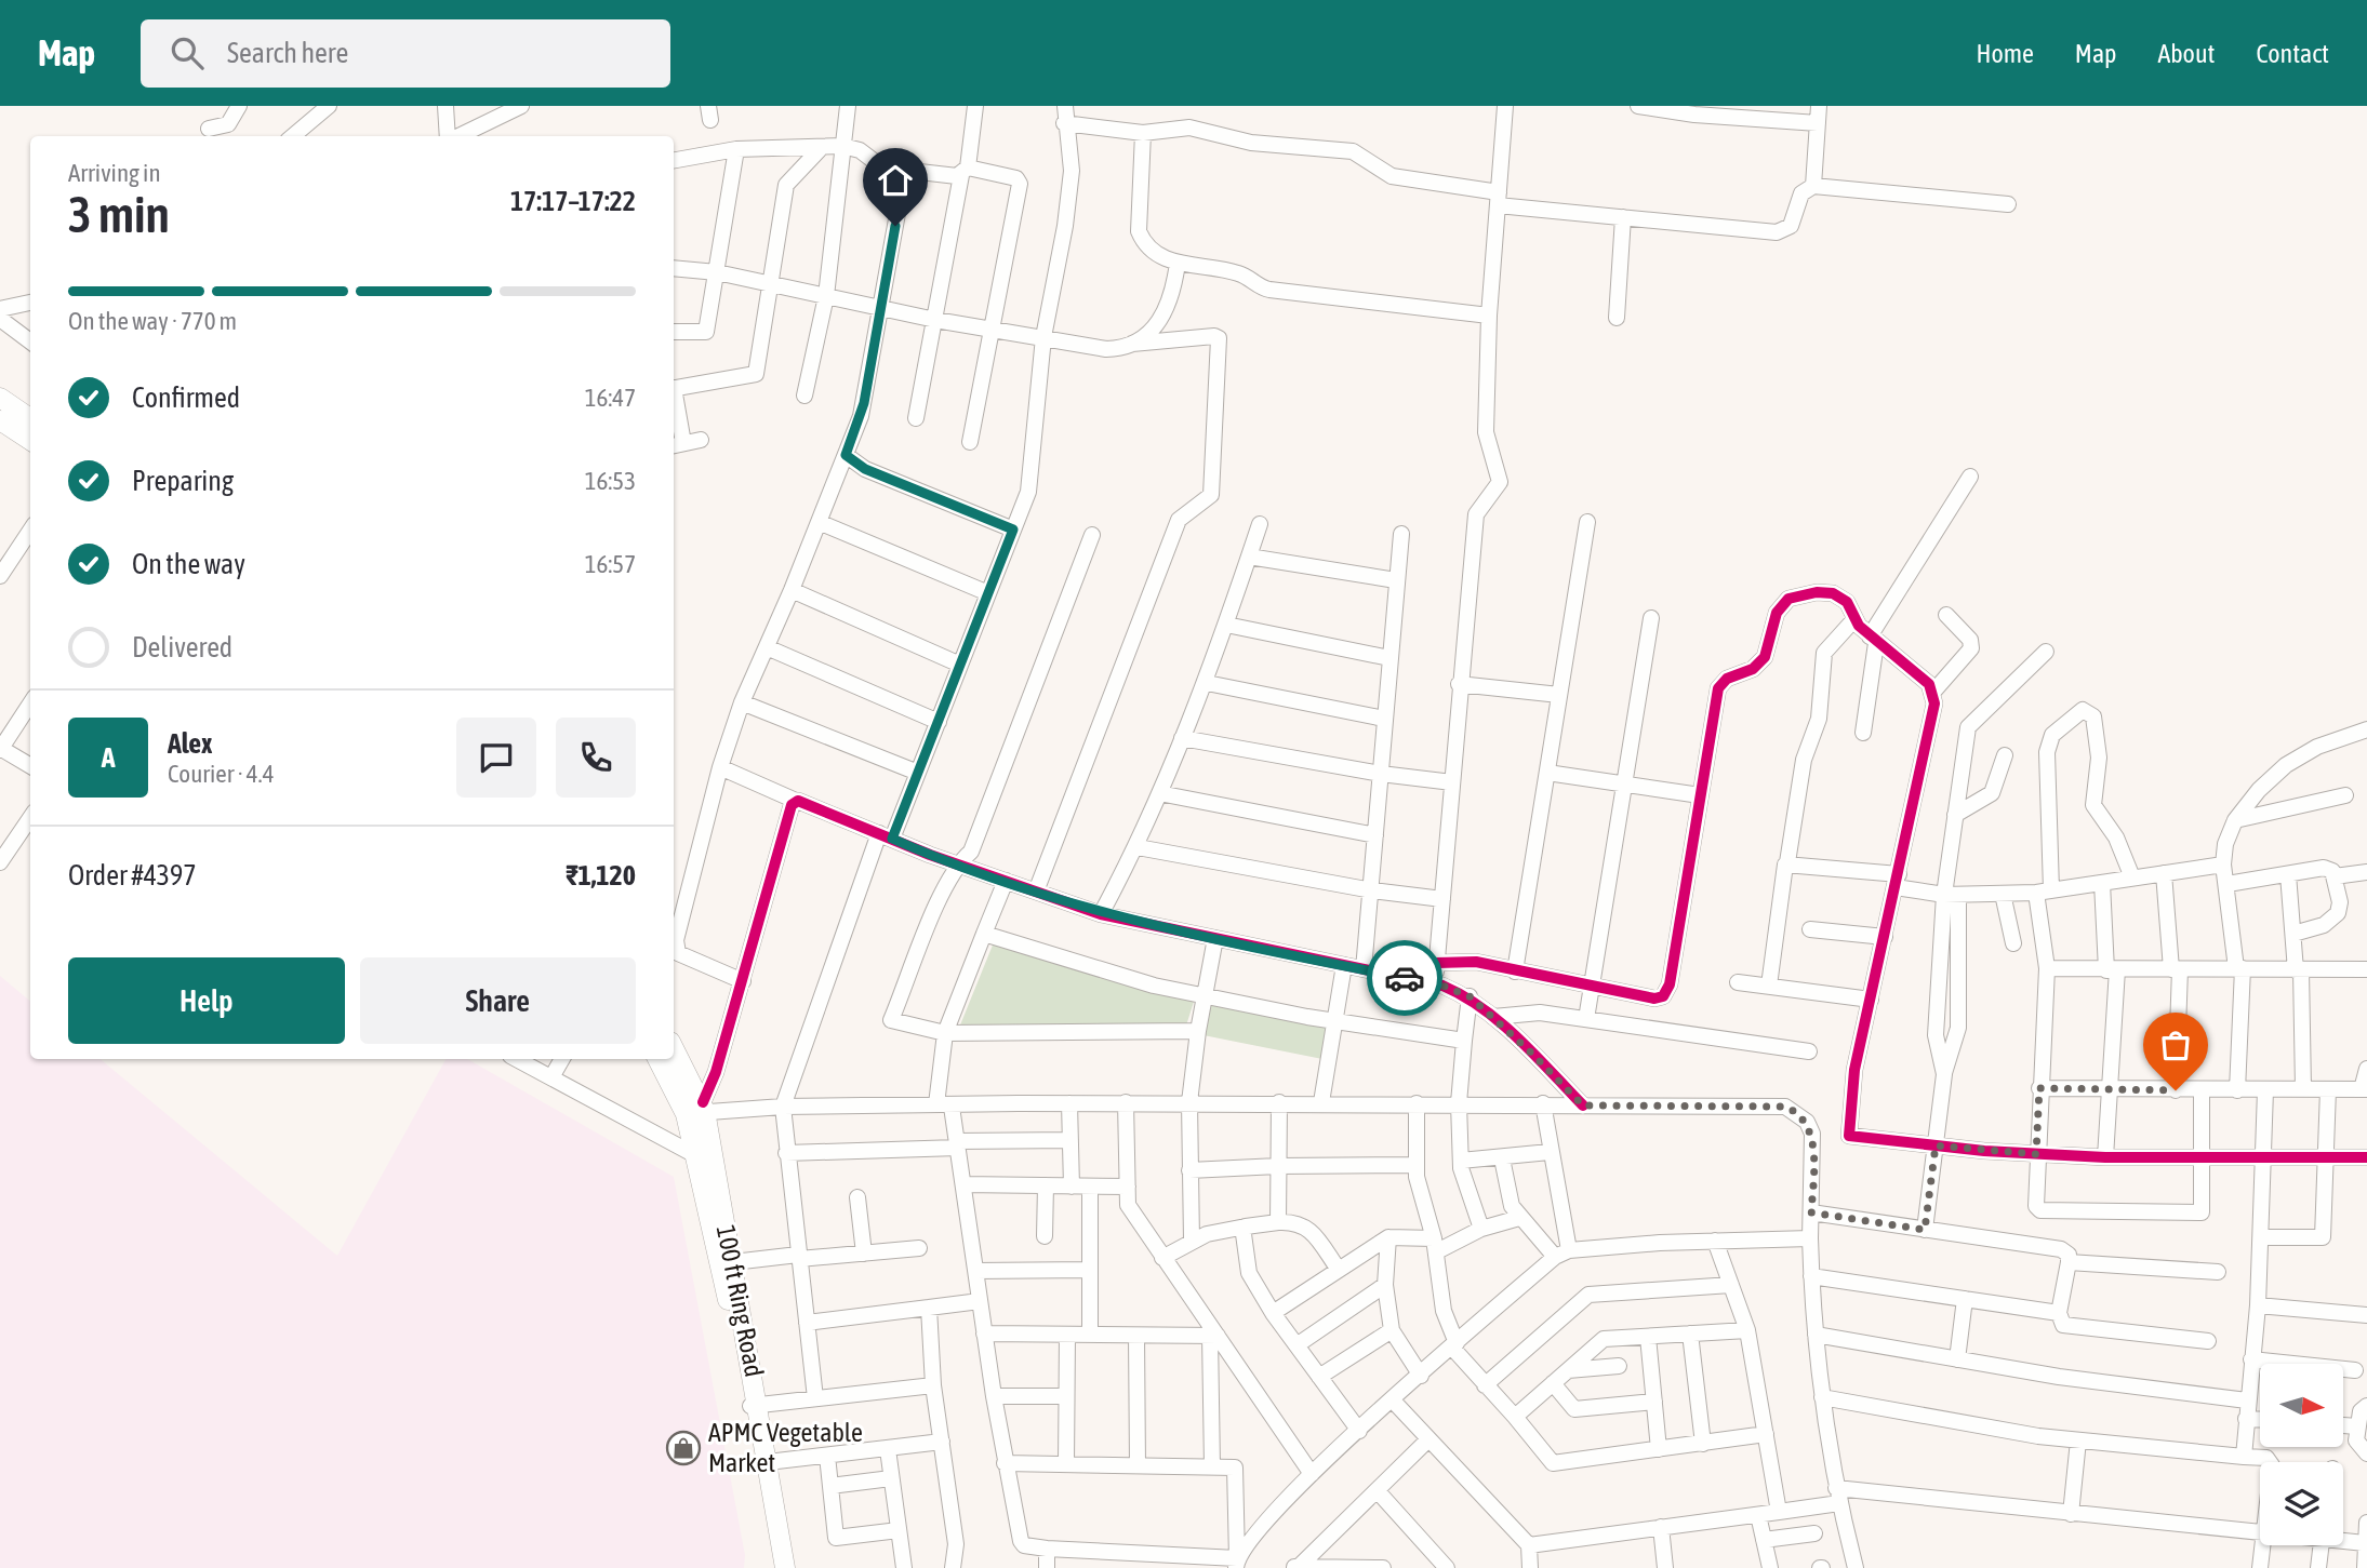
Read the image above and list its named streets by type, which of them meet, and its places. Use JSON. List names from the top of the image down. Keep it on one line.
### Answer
{"streets":{"main road":["100 ft Ring Road"]},"places":{"shop":["APMC Vegetable Market"]},"north":"right","page":{"header":"Map","search":"Search here","nav":["Home","Map","About","Contact"],"heading":["3 min","Arriving in","17:17–17:22"],"panel":["Alex","Courier · 4.4","Order #4397","₹1,120"],"bar":"On the way · 770 m","list":[["Confirmed","16:47"],["Preparing","16:53"],["On the way","16:57"],"Delivered"],"round":"A","buttons":["Help","Share"]}}
